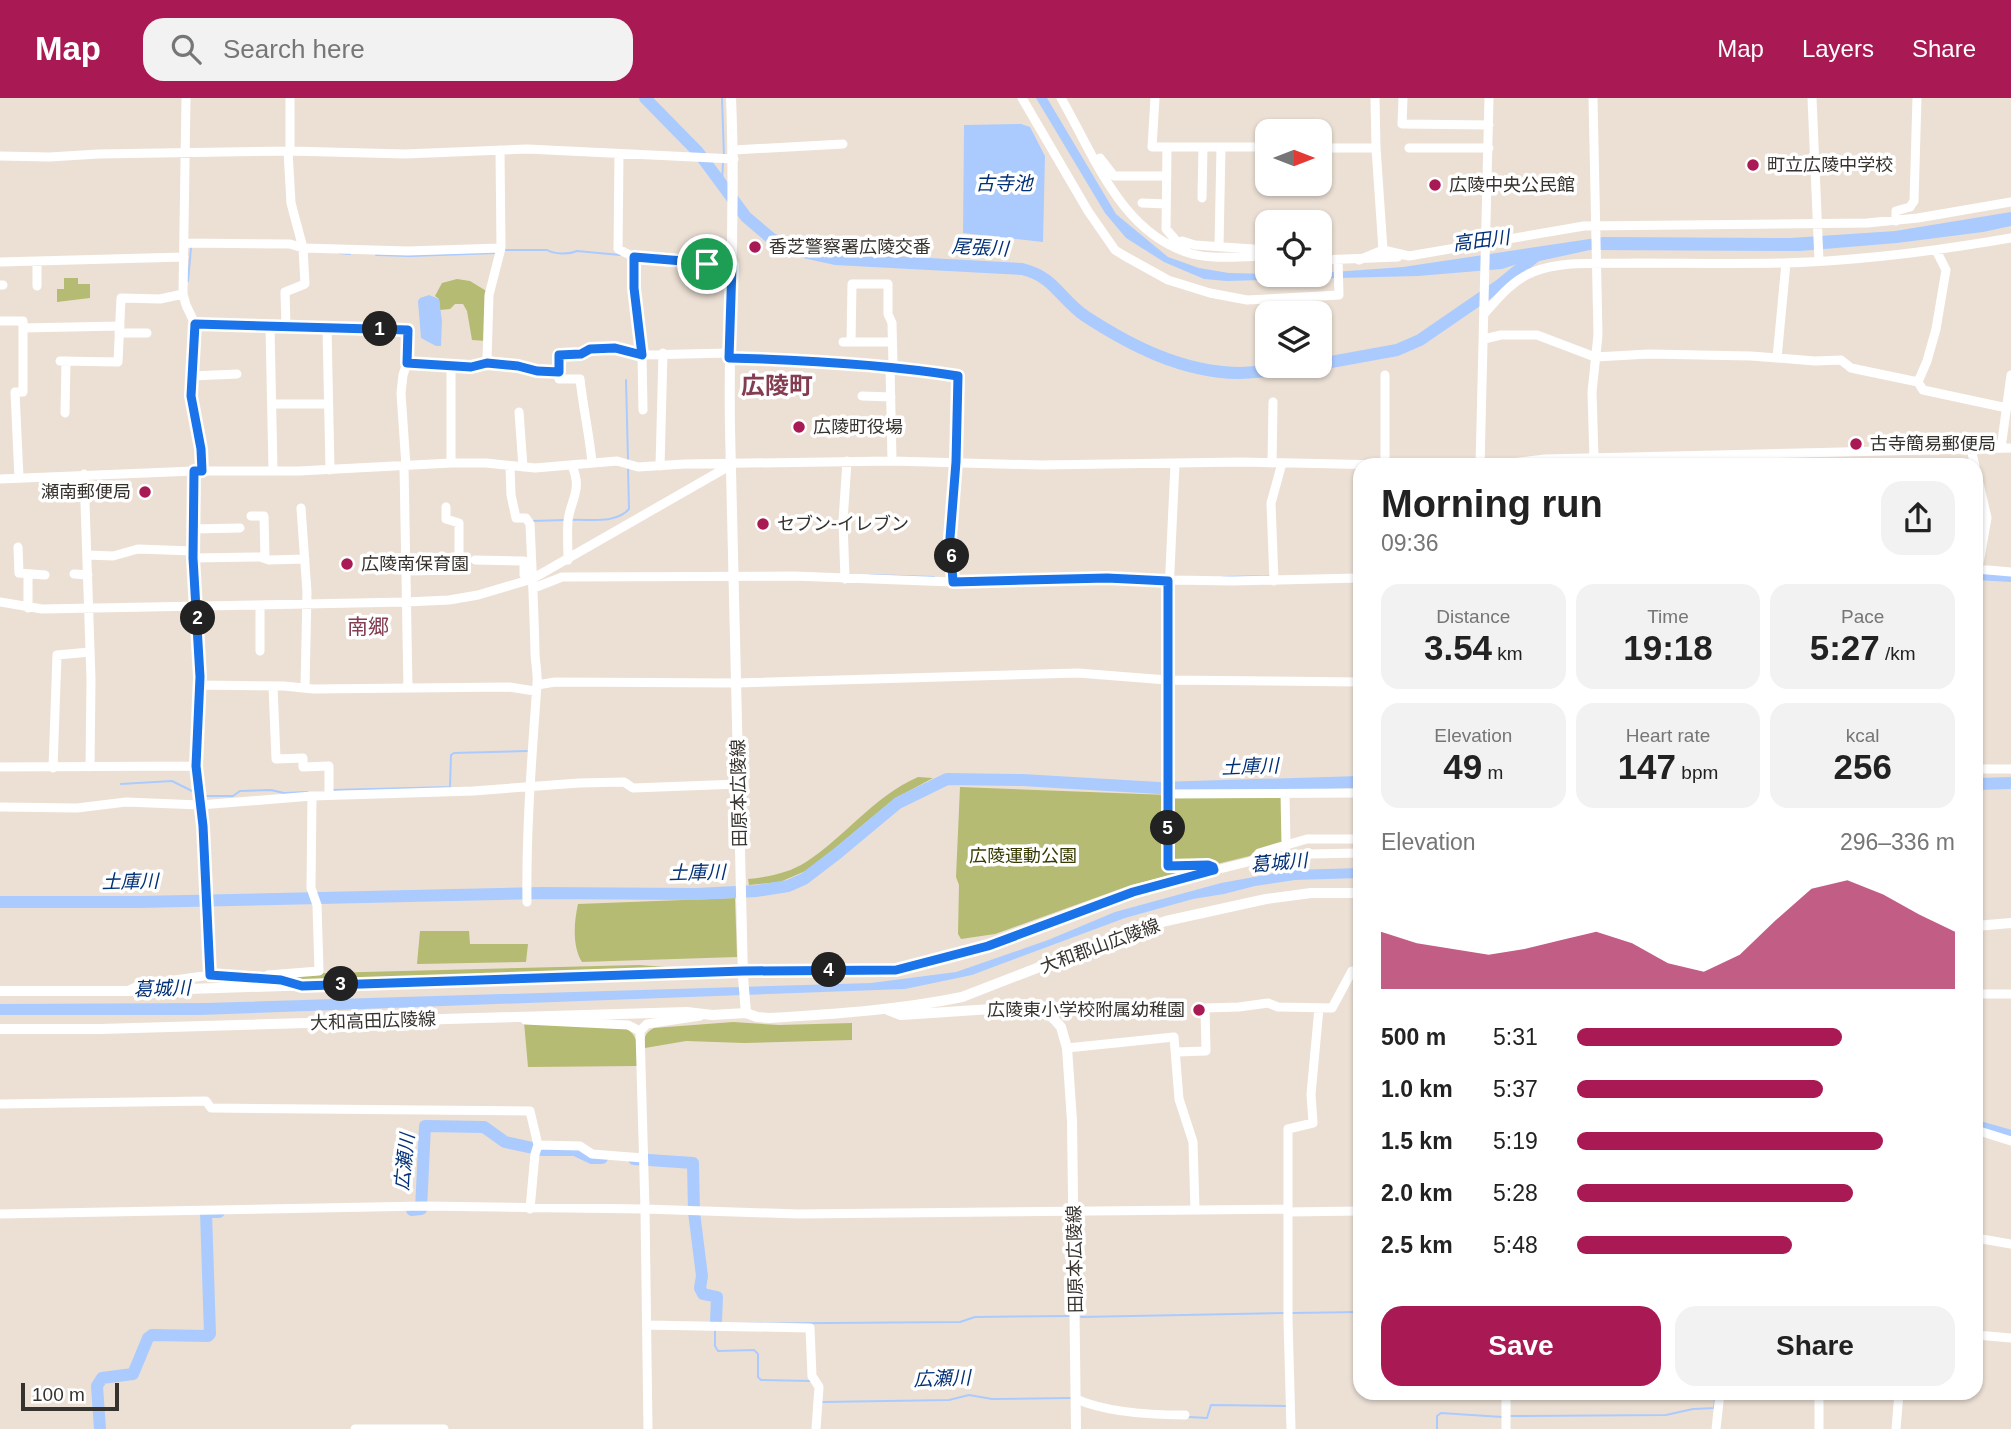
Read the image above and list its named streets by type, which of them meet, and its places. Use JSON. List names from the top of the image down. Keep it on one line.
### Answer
{"streets":{"main road":["田原本広陵線","大和郡山広陵線","大和高田広陵線"]},"crossings":[["田原本広陵線","大和郡山広陵線"],["田原本広陵線","大和高田広陵線"]],"districts":["広陵町","南郷"],"water":["古寺池","高田川","尾張川","土庫川","葛城川","広瀬川"],"parks":["広陵運動公園"],"places":["町立広陵中学校","広陵中央公民館","香芝警察署広陵交番","広陵町役場","古寺簡易郵便局","瀬南郵便局","セブン-イレブン","広陵南保育園","広陵東小学校附属幼稚園"],"scale_bar":"100 m","north":"right","page":{"header":"Map","search":"Search here","nav":["Map","Layers","Share"],"pins":["1","6","2","5","4","3"],"heading":["Morning run","09:36"],"stats":[["Distance","3.54 km"],["Time","19:18"],["Pace","5:27 /km"],["Elevation","49 m"],["Heart rate","147 bpm"],["kcal","256"]],"chart":["Elevation","296–336 m"],"list":[{"name":"500 m","note":"5:31"},{"name":"1.0 km","note":"5:37"},{"name":"1.5 km","note":"5:19"},{"name":"2.0 km","note":"5:28"},{"name":"2.5 km","note":"5:48"}],"buttons":["Save","Share"],"scale":"100 m"}}
